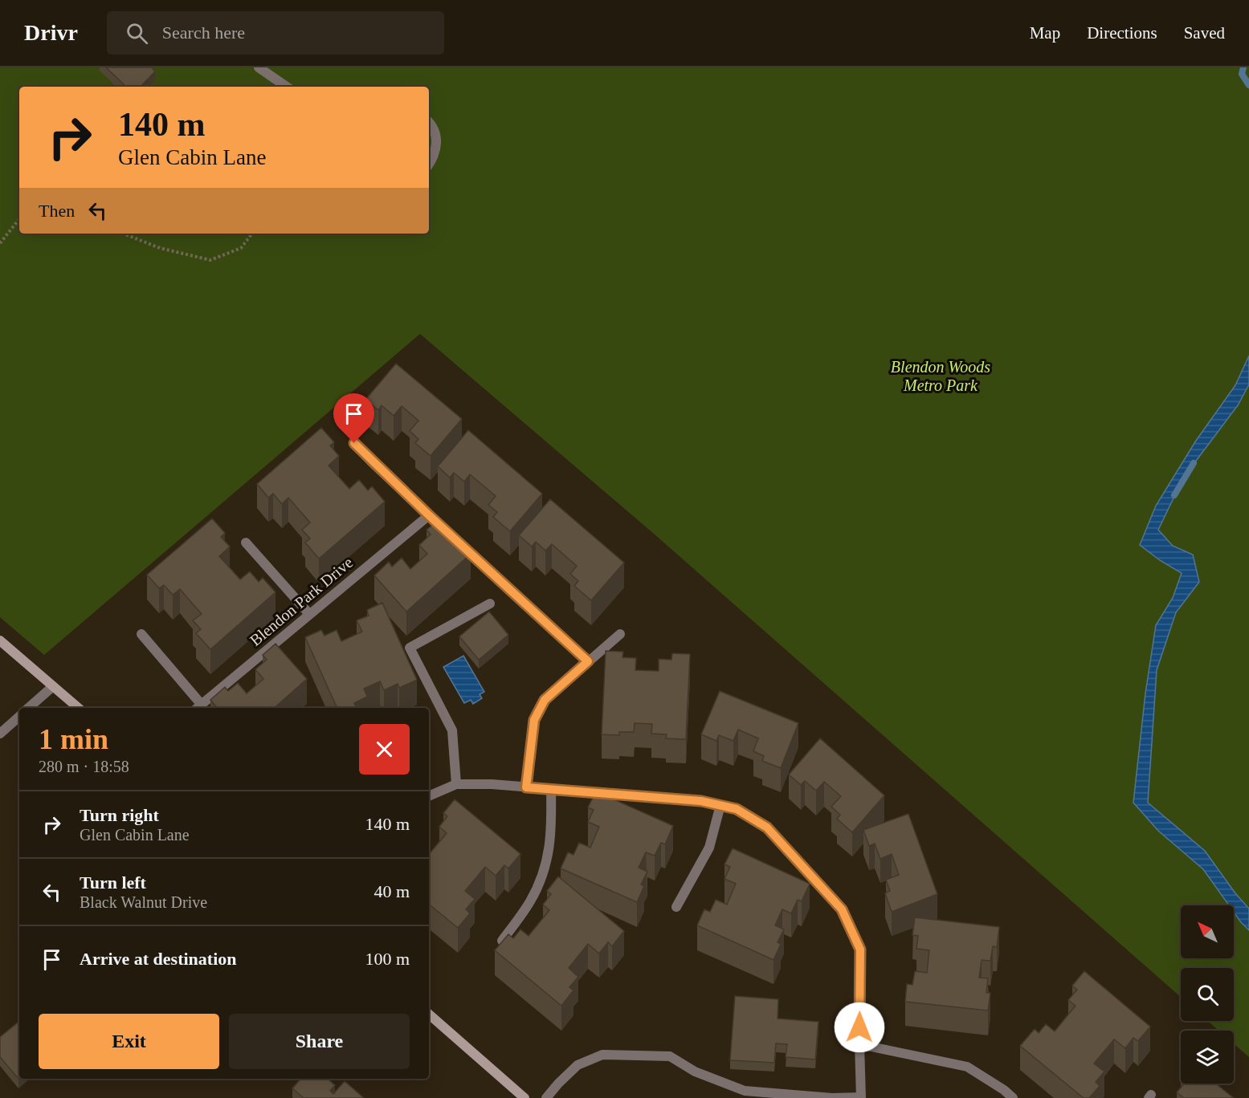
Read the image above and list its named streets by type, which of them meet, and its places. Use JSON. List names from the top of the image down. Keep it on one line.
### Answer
{"streets":{"street":["Blendon Park Drive"]},"parks":["Blendon Woods Metro Park"],"north":"top left","page":{"header":"Drivr","search":"Search here","nav":["Map","Directions","Saved"],"turn":["140 m","Glen Cabin Lane"],"then":"Then","heading":["1 min","280 m · 18:58"],"list":[{"name":"Turn right","note":"Glen Cabin Lane","value":"140 m"},{"name":"Turn left","note":"Black Walnut Drive","value":"40 m"},{"name":"Arrive at destination","value":"100 m"}],"buttons":["Exit","Share"]}}
